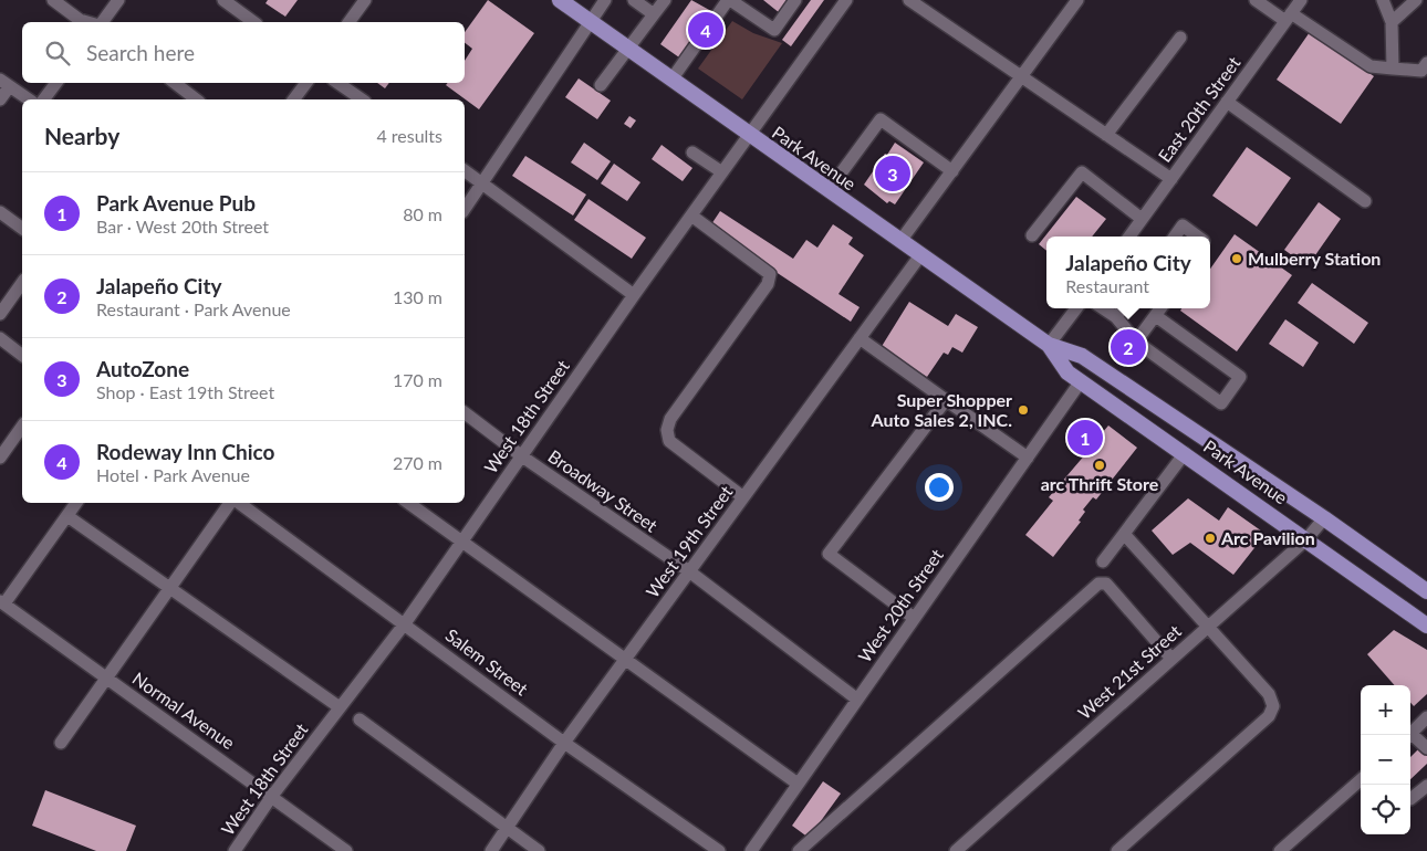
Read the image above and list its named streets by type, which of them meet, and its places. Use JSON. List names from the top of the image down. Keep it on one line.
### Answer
{"streets":{"main road":["Park Avenue"],"street":["East 20th Street","West 18th Street","Broadway Street","West 19th Street","West 20th Street","Salem Street","West 21st Street","Normal Avenue"]},"crossings":[["Park Avenue","West 18th Street"],["Park Avenue","West 19th Street"],["Park Avenue","West 20th Street"],["Park Avenue","West 21st Street"],["West 18th Street","Broadway Street"],["West 18th Street","Salem Street"],["West 18th Street","Normal Avenue"],["Broadway Street","West 19th Street"],["Broadway Street","West 20th Street"],["West 19th Street","Salem Street"]],"places":["Mulberry Station","Super Shopper Auto Sales 2, INC.","arc Thrift Store","Arc Pavilion"],"page":{"pins":["4","3","2","1"],"search":"Search here","heading":["Nearby","4 results"],"list":[{"mark":"1","name":"Park Avenue Pub","note":"Bar · West 20th Street","value":"80 m"},{"mark":"2","name":"Jalapeño City","note":"Restaurant · Park Avenue","value":"130 m"},{"mark":"3","name":"AutoZone","note":"Shop · East 19th Street","value":"170 m"},{"mark":"4","name":"Rodeway Inn Chico","note":"Hotel · Park Avenue","value":"270 m"}],"popup":["Jalapeño City","Restaurant"],"map_buttons":["+","−"]}}
